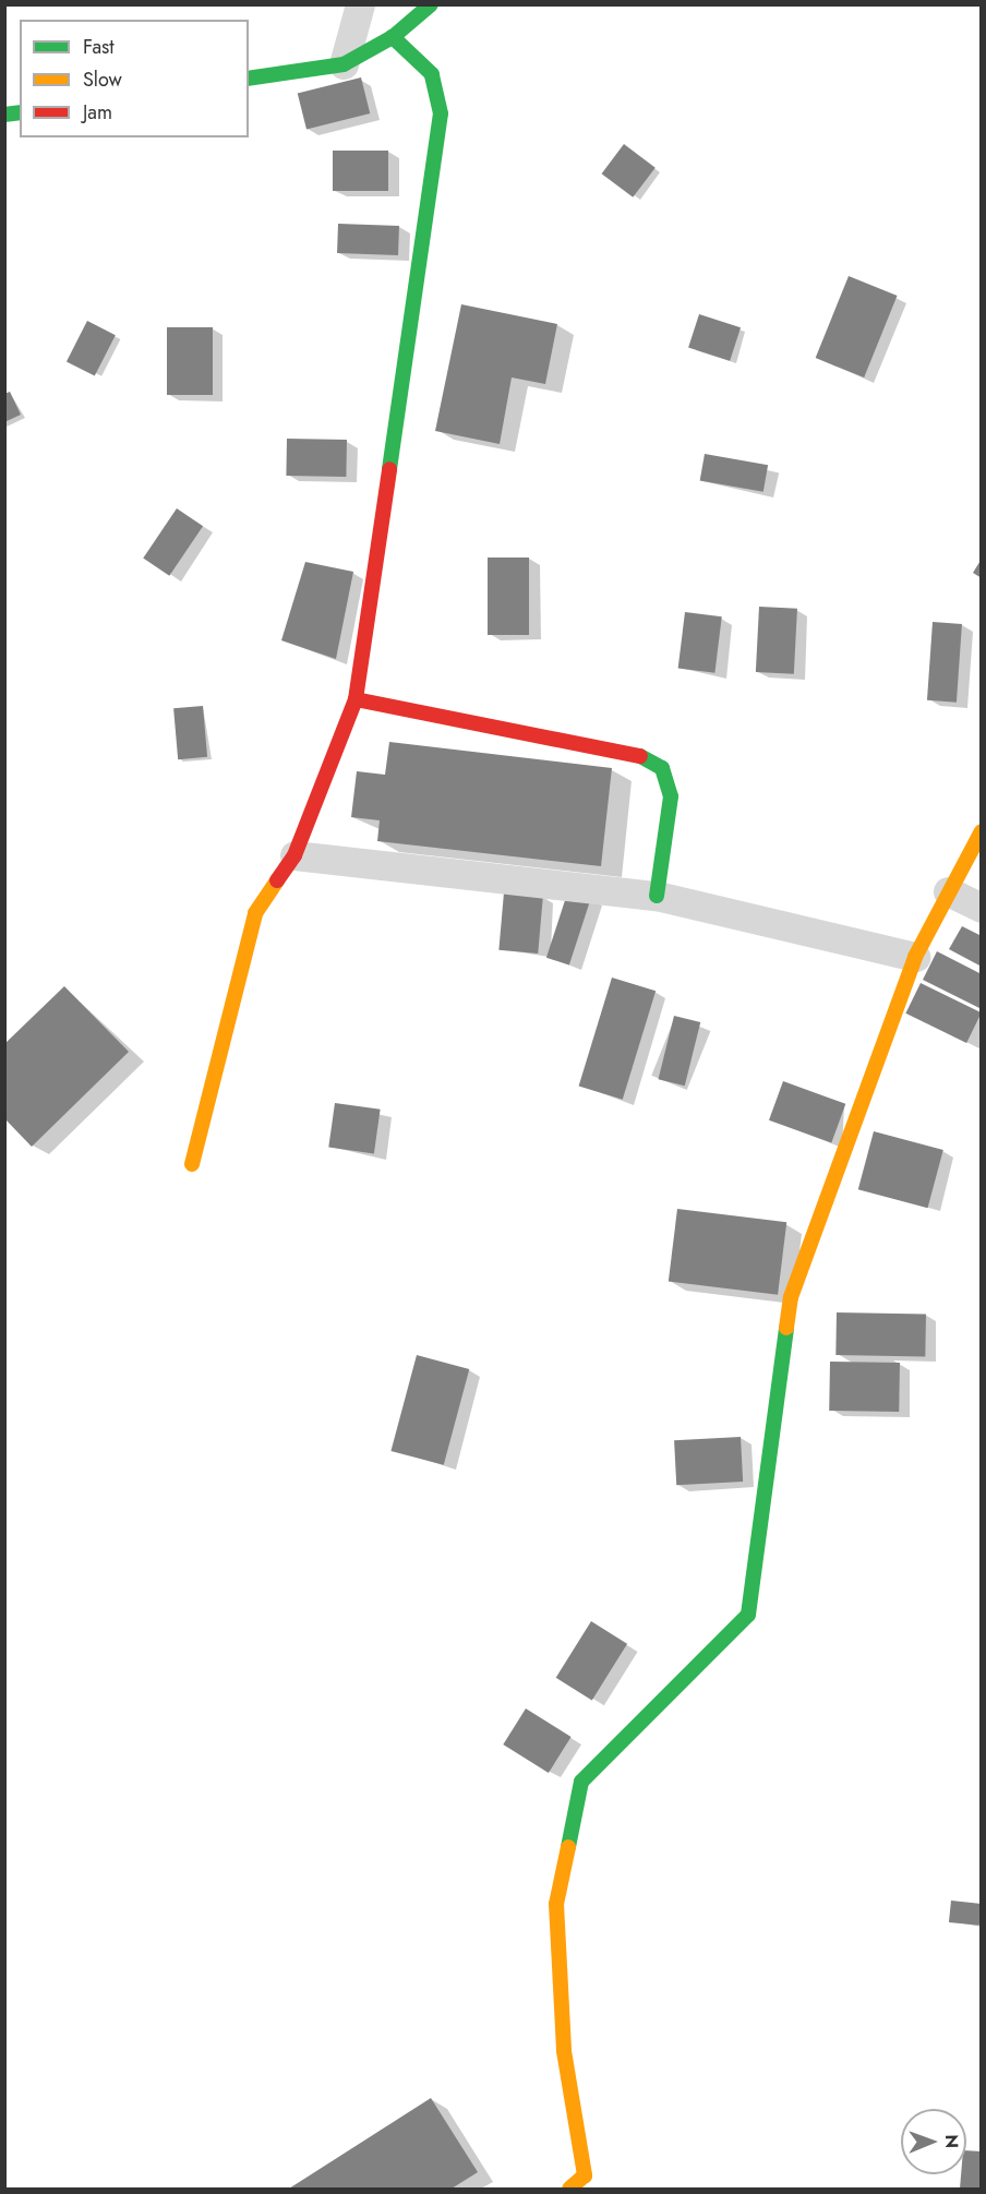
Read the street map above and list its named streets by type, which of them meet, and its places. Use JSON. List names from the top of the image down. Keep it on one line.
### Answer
{"legend":["Fast","Slow","Jam"],"north":"right"}
